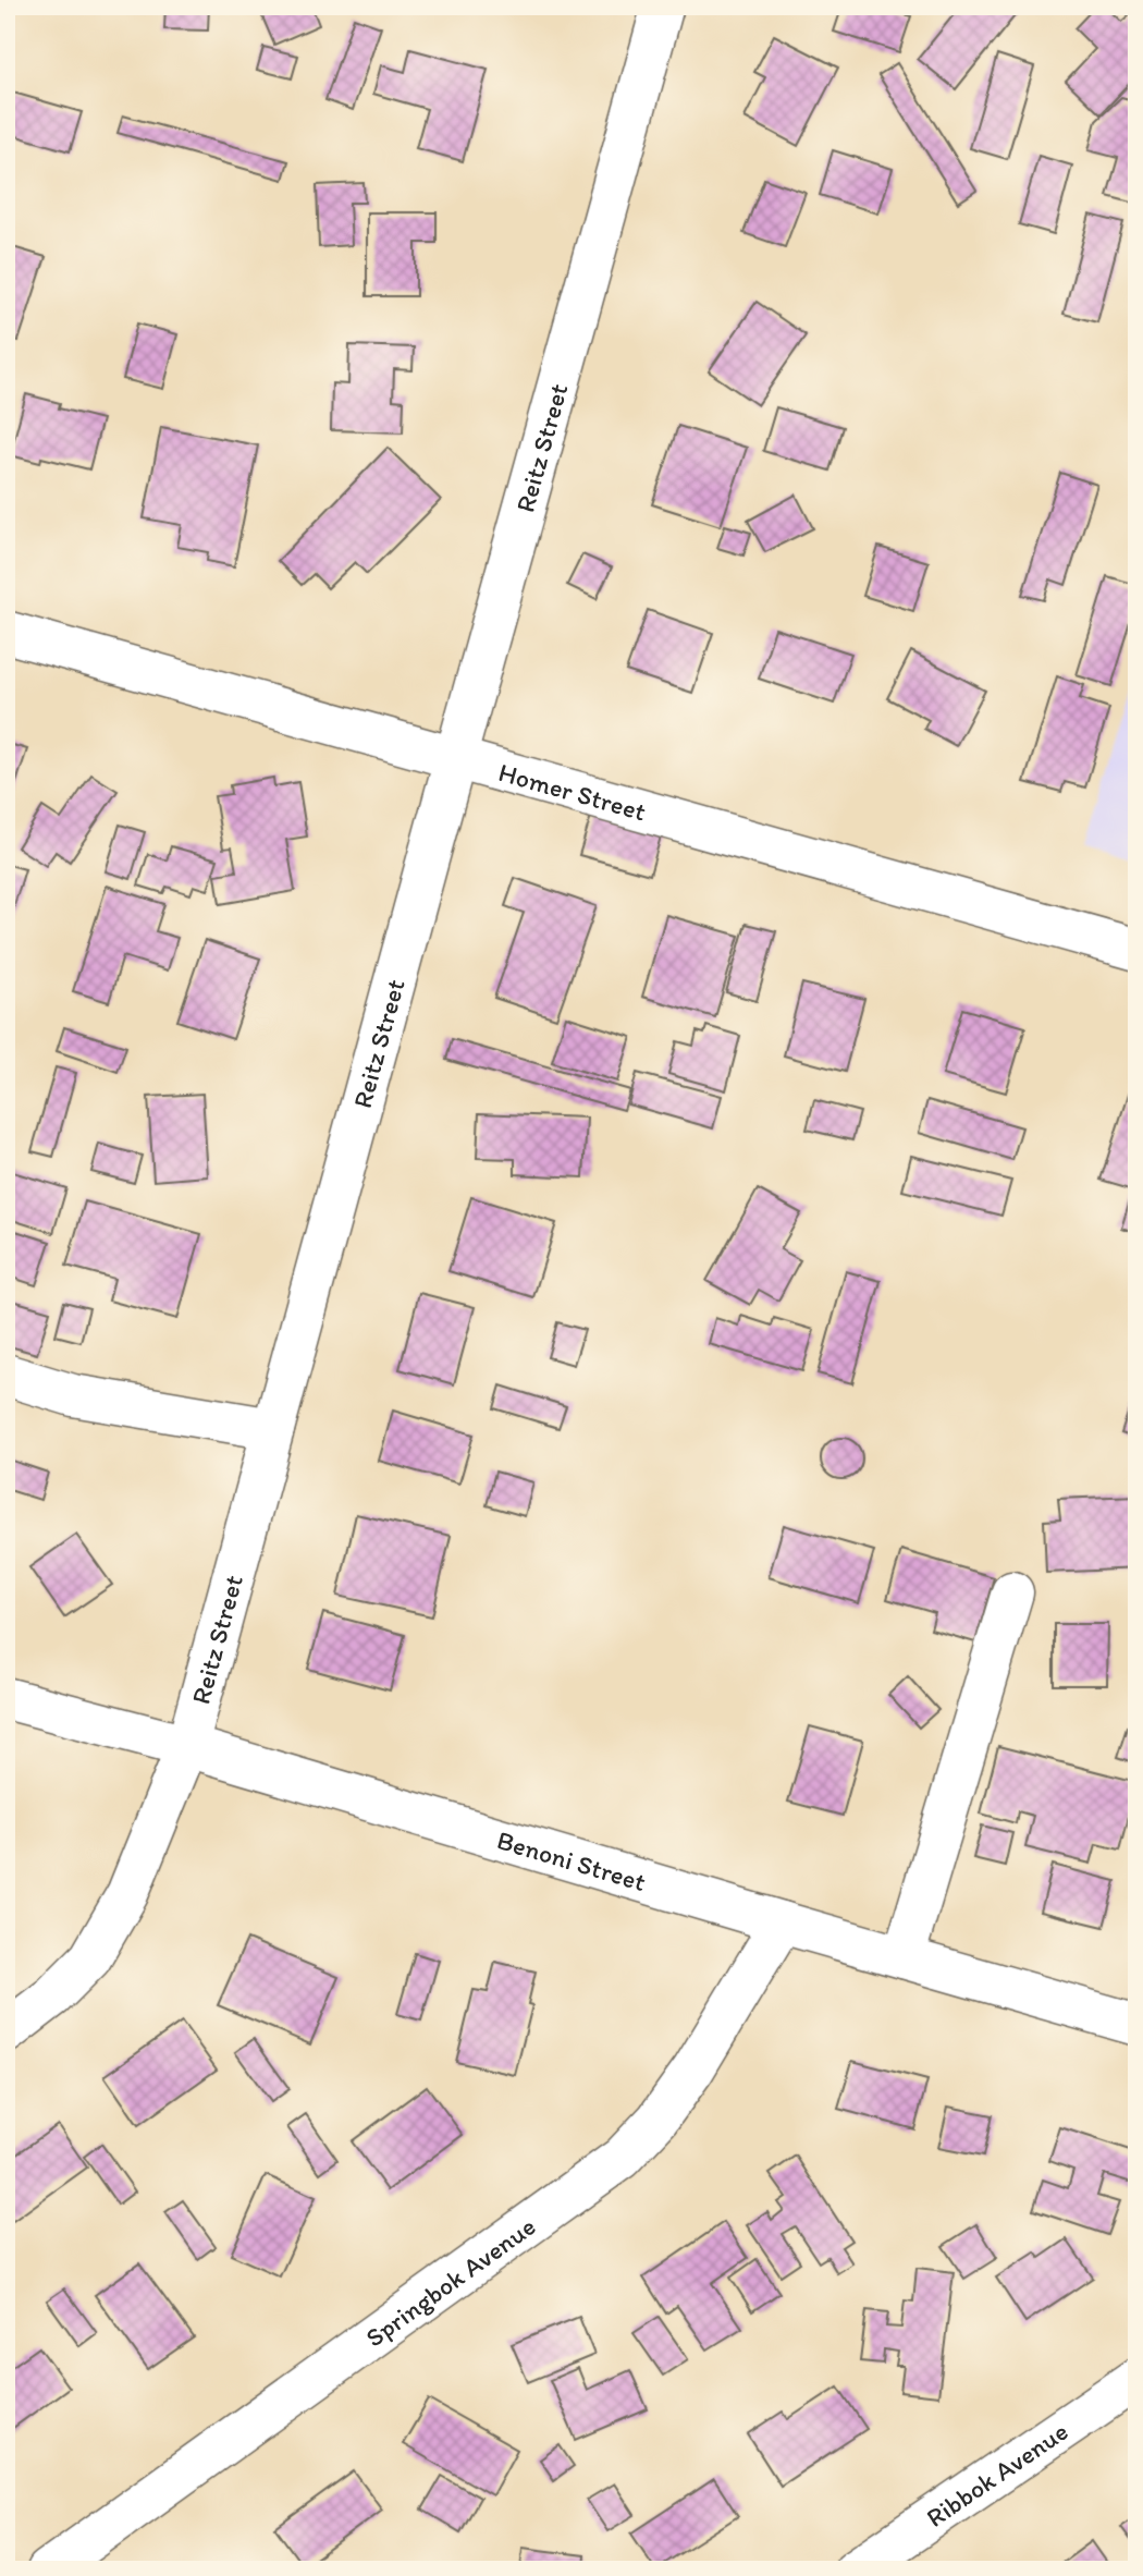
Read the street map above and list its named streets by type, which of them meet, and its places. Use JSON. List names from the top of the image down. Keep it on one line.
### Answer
{"streets":{"street":["Reitz Street","Homer Street","Benoni Street","Springbok Avenue","Ribbok Avenue"]},"crossings":[["Reitz Street","Homer Street"],["Reitz Street","Benoni Street"],["Benoni Street","Springbok Avenue"]]}
